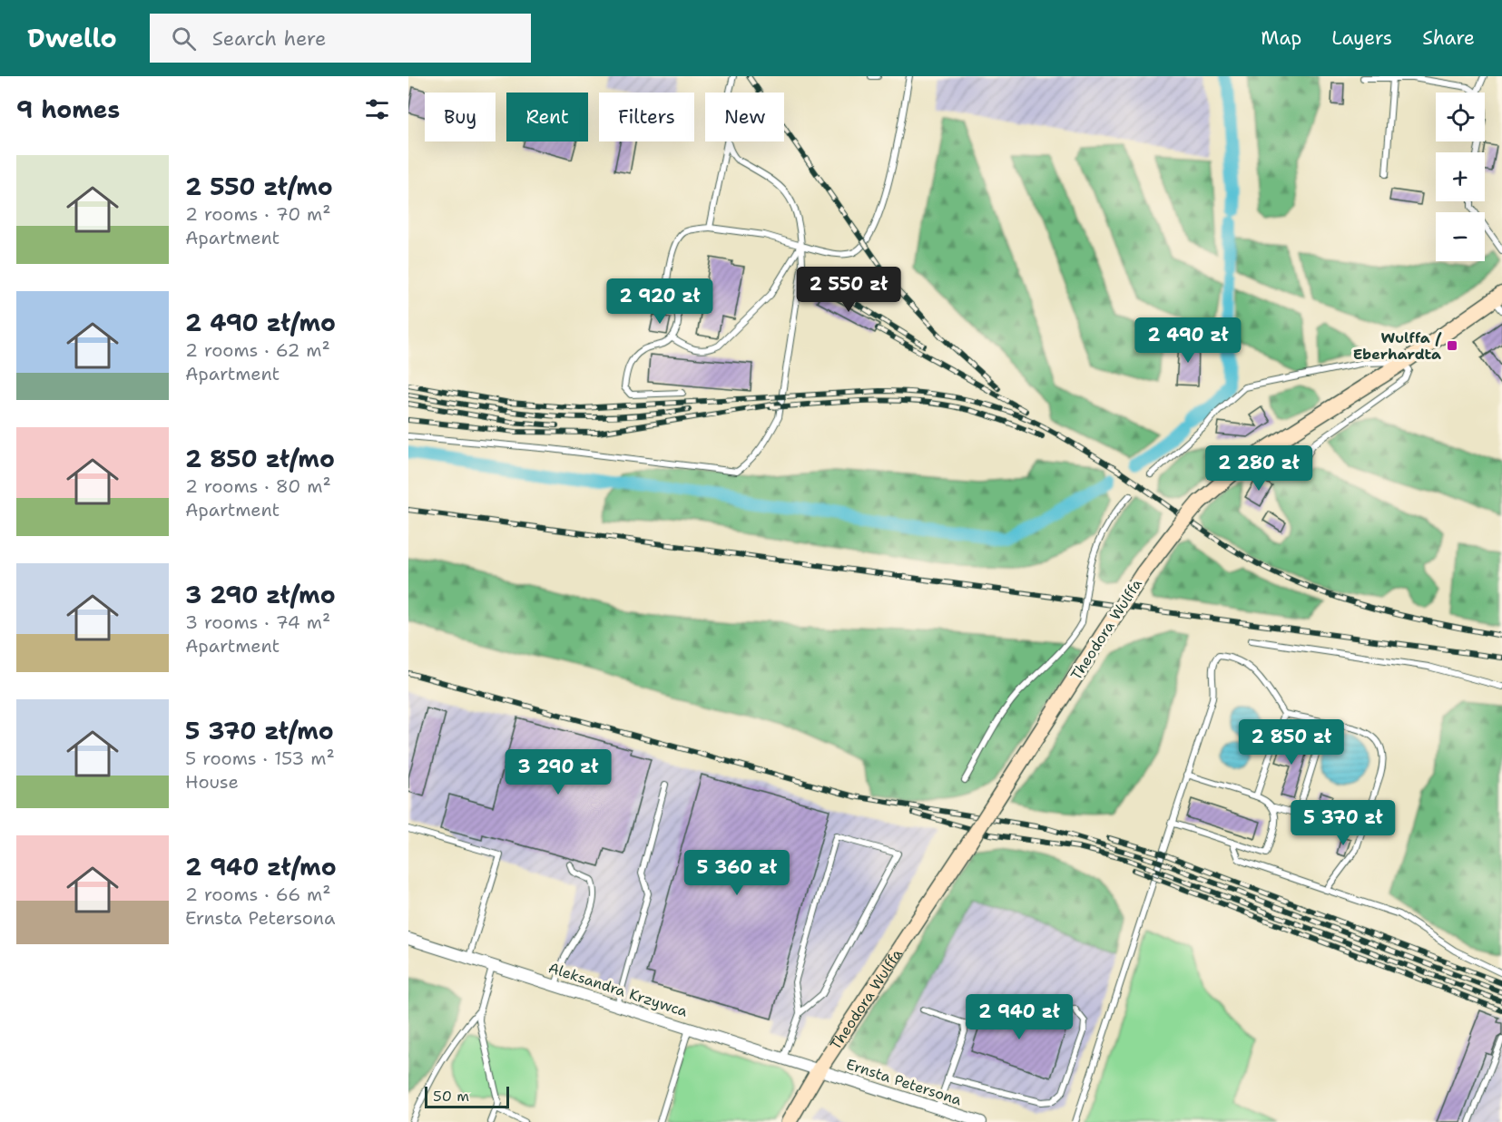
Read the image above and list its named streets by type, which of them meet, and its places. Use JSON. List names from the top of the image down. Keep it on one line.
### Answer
{"streets":{"street":["Theodora Wulffa","Aleksandra Krzywca","Ernsta Petersona"]},"crossings":[["Theodora Wulffa","Aleksandra Krzywca"],["Theodora Wulffa","Ernsta Petersona"],["Aleksandra Krzywca","Ernsta Petersona"]],"places":{"transit":["Wulffa / Eberhardta"]},"scale_bar":"50 m","page":{"header":"Dwello","search":"Search here","nav":["Map","Layers","Share"],"heading":"9 homes","map_buttons":["+","−"],"chip":["Buy","Rent","Filters","New"],"list":[{"name":"2 550 zł/mo","note":"2 rooms · 70 m² · Apartment"},{"name":"2 490 zł/mo","note":"2 rooms · 62 m² · Apartment"},{"name":"2 850 zł/mo","note":"2 rooms · 80 m² · Apartment"},{"name":"3 290 zł/mo","note":"3 rooms · 74 m² · Apartment"},{"name":"5 370 zł/mo","note":"5 rooms · 153 m² · House"},{"name":"2 940 zł/mo","note":"2 rooms · 66 m² · Ernsta Petersona"}],"price":["2 550 zł","2 920 zł","2 490 zł","2 280 zł","2 850 zł","3 290 zł","5 370 zł","5 360 zł","2 940 zł"],"scale":"50 m"}}
